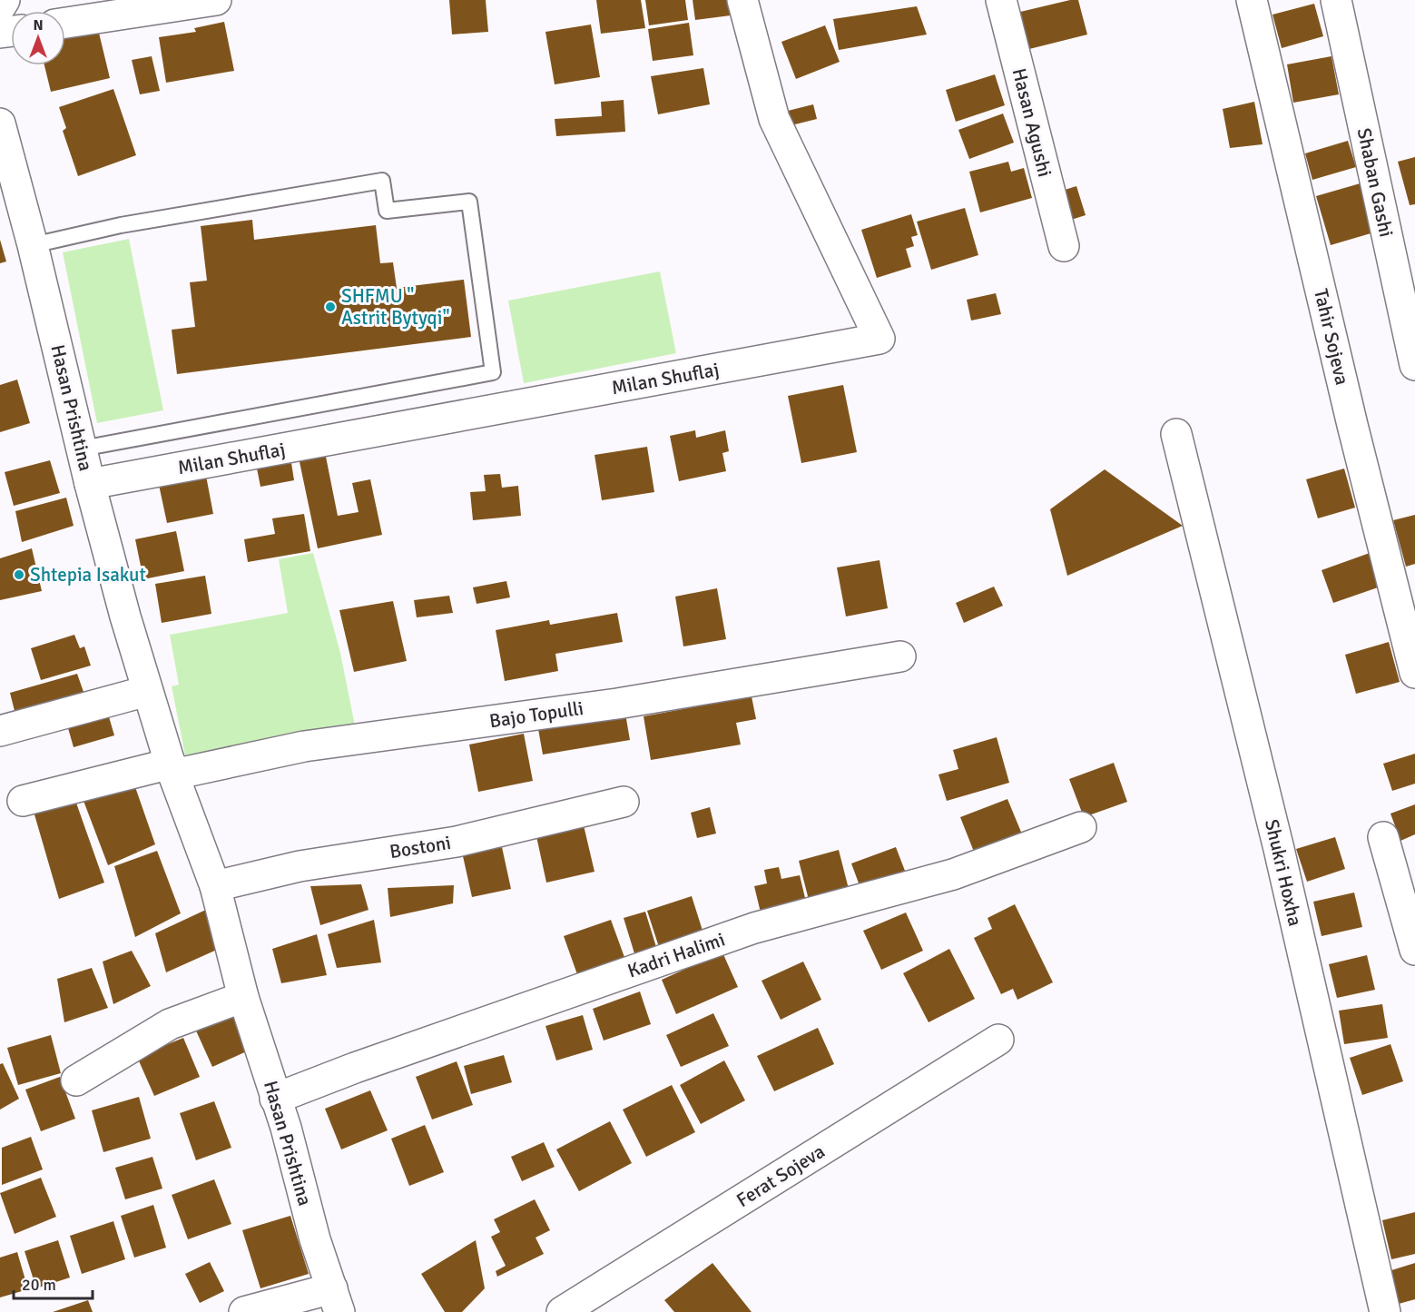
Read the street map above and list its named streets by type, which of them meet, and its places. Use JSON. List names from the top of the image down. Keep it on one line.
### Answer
{"streets":{"street":["Hasan Agushi","Shaban Gashi","Tahir Sojeva","Milan Shuflaj","Hasan Prishtina","Bajo Topulli","Bostoni","Shukri Hoxha","Kadri Halimi","Ferat Sojeva"]},"crossings":[["Milan Shuflaj","Hasan Prishtina"],["Hasan Prishtina","Bajo Topulli"],["Hasan Prishtina","Bostoni"],["Hasan Prishtina","Kadri Halimi"]],"places":["SHFMU \" Astrit Bytyqi\"","Shtepia Isakut"],"scale_bar":"20 m","north":"top"}
